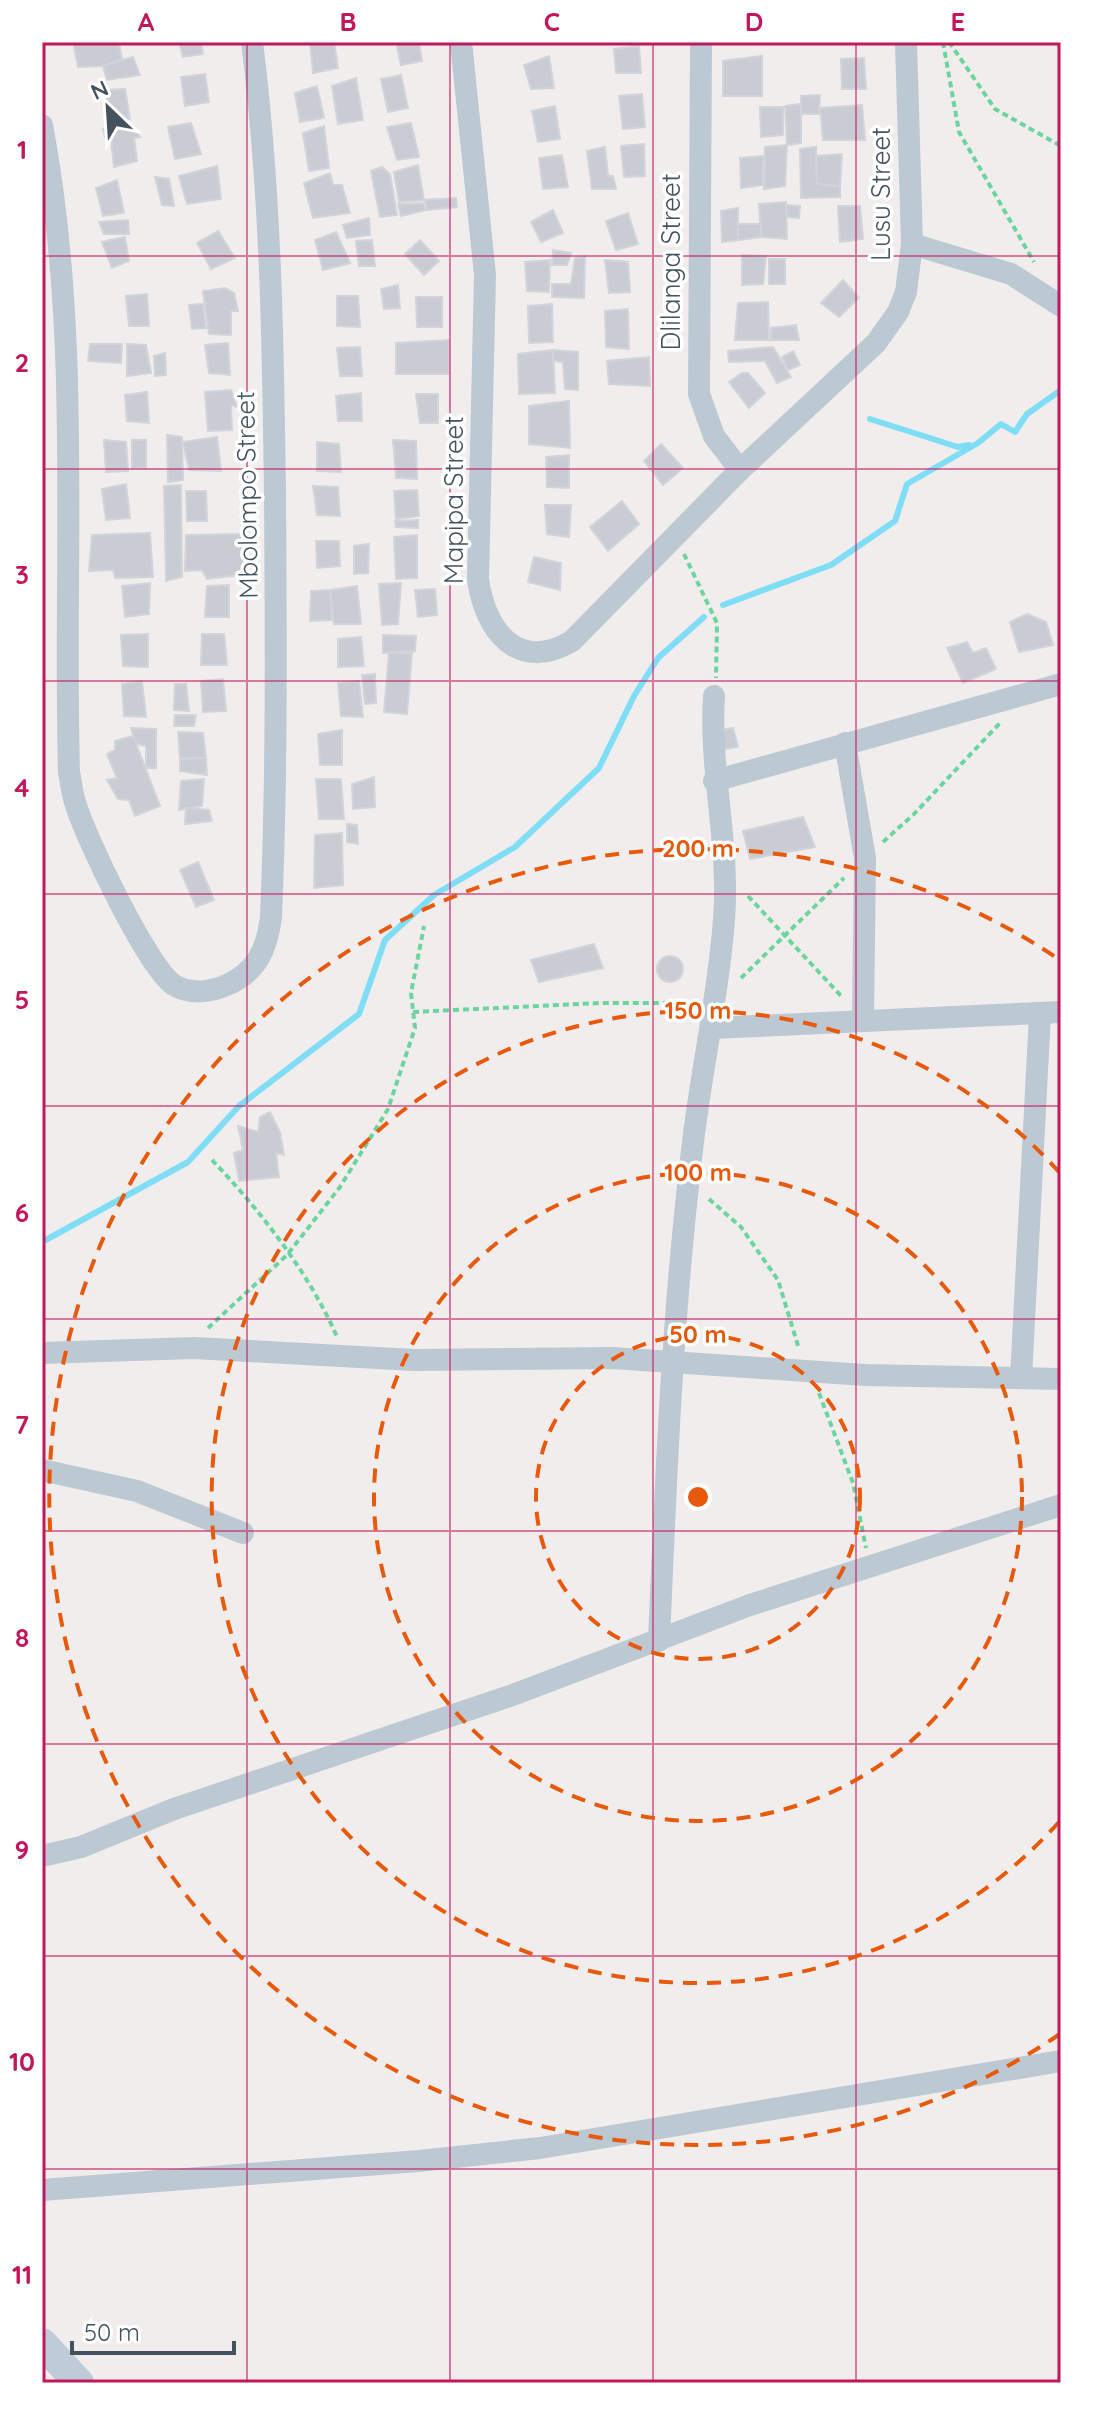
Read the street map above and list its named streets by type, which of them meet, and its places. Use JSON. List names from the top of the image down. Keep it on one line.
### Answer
{"streets":{"street":["Lusu Street","Dlilanga Street","Mbolompo Street","Mapipa Street"]},"crossings":[["Lusu Street","Dlilanga Street"],["Lusu Street","Mapipa Street"],["Dlilanga Street","Mapipa Street"]],"scale_bar":"50 m","north":"top left","grid":{"columns":["A","B","C","D","E"],"rows":["1","2","3","4","5","6","7","8","9","10","11"]},"rings":["200 m","150 m","100 m","50 m"]}
